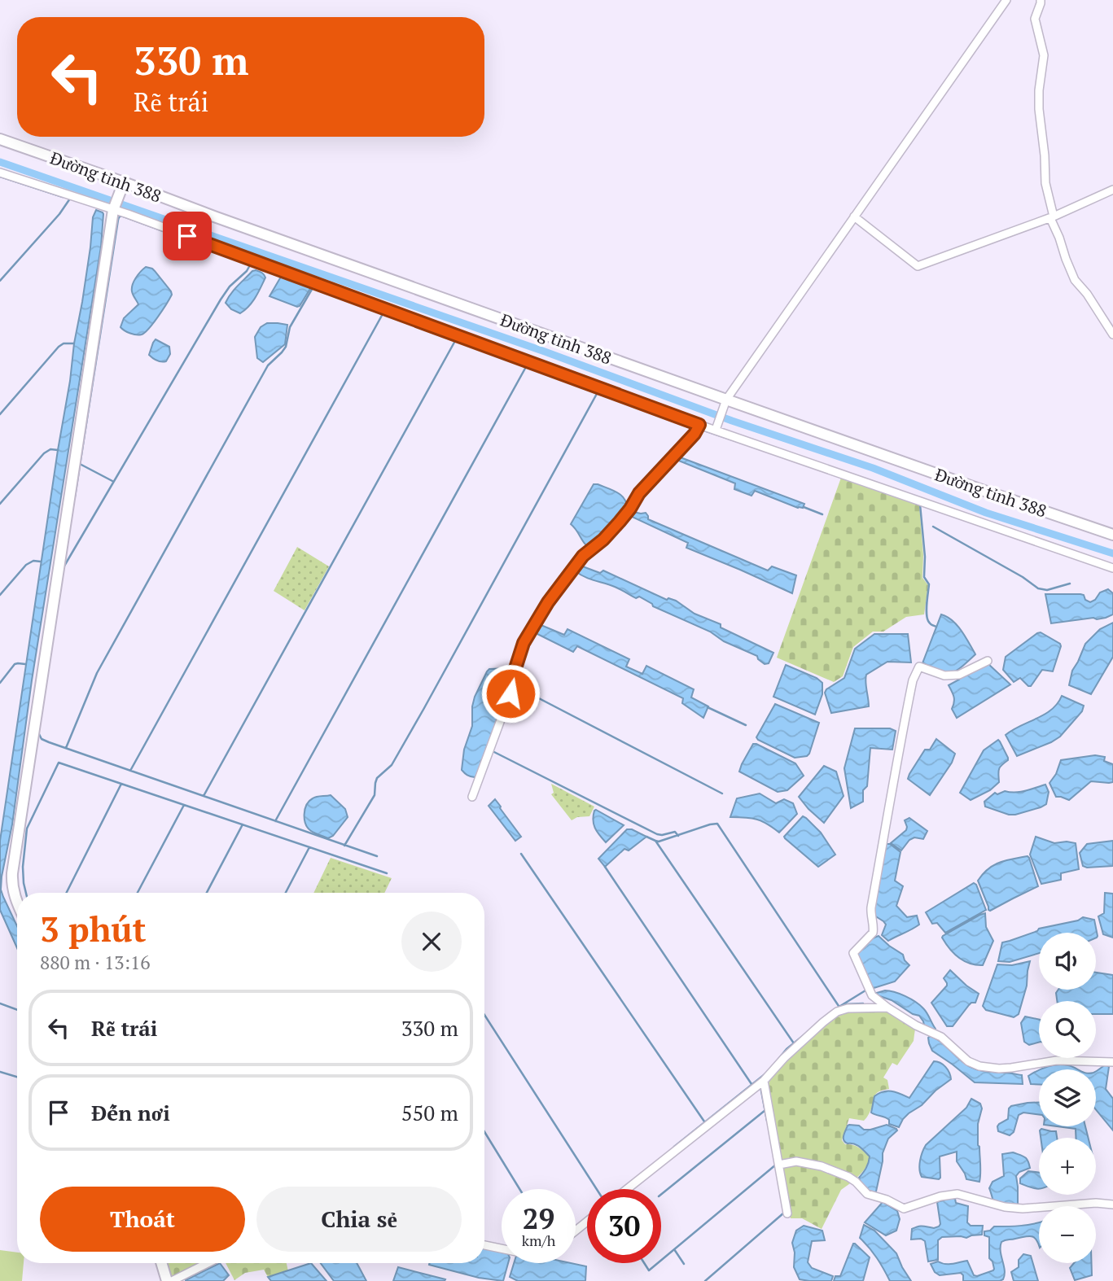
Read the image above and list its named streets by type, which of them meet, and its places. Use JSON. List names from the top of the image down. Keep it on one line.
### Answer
{"streets":{"main road":["Đường tỉnh 388"]},"page":{"turn":["330 m","Rẽ trái"],"heading":["3 phút","880 m · 13:16"],"map_buttons":["+","−"],"list":[{"name":"Rẽ trái","value":"330 m"},{"name":"Đến nơi","value":"550 m"}],"buttons":["Thoát","Chia sẻ"],"speed":"29 km/h","limit":"30"}}
